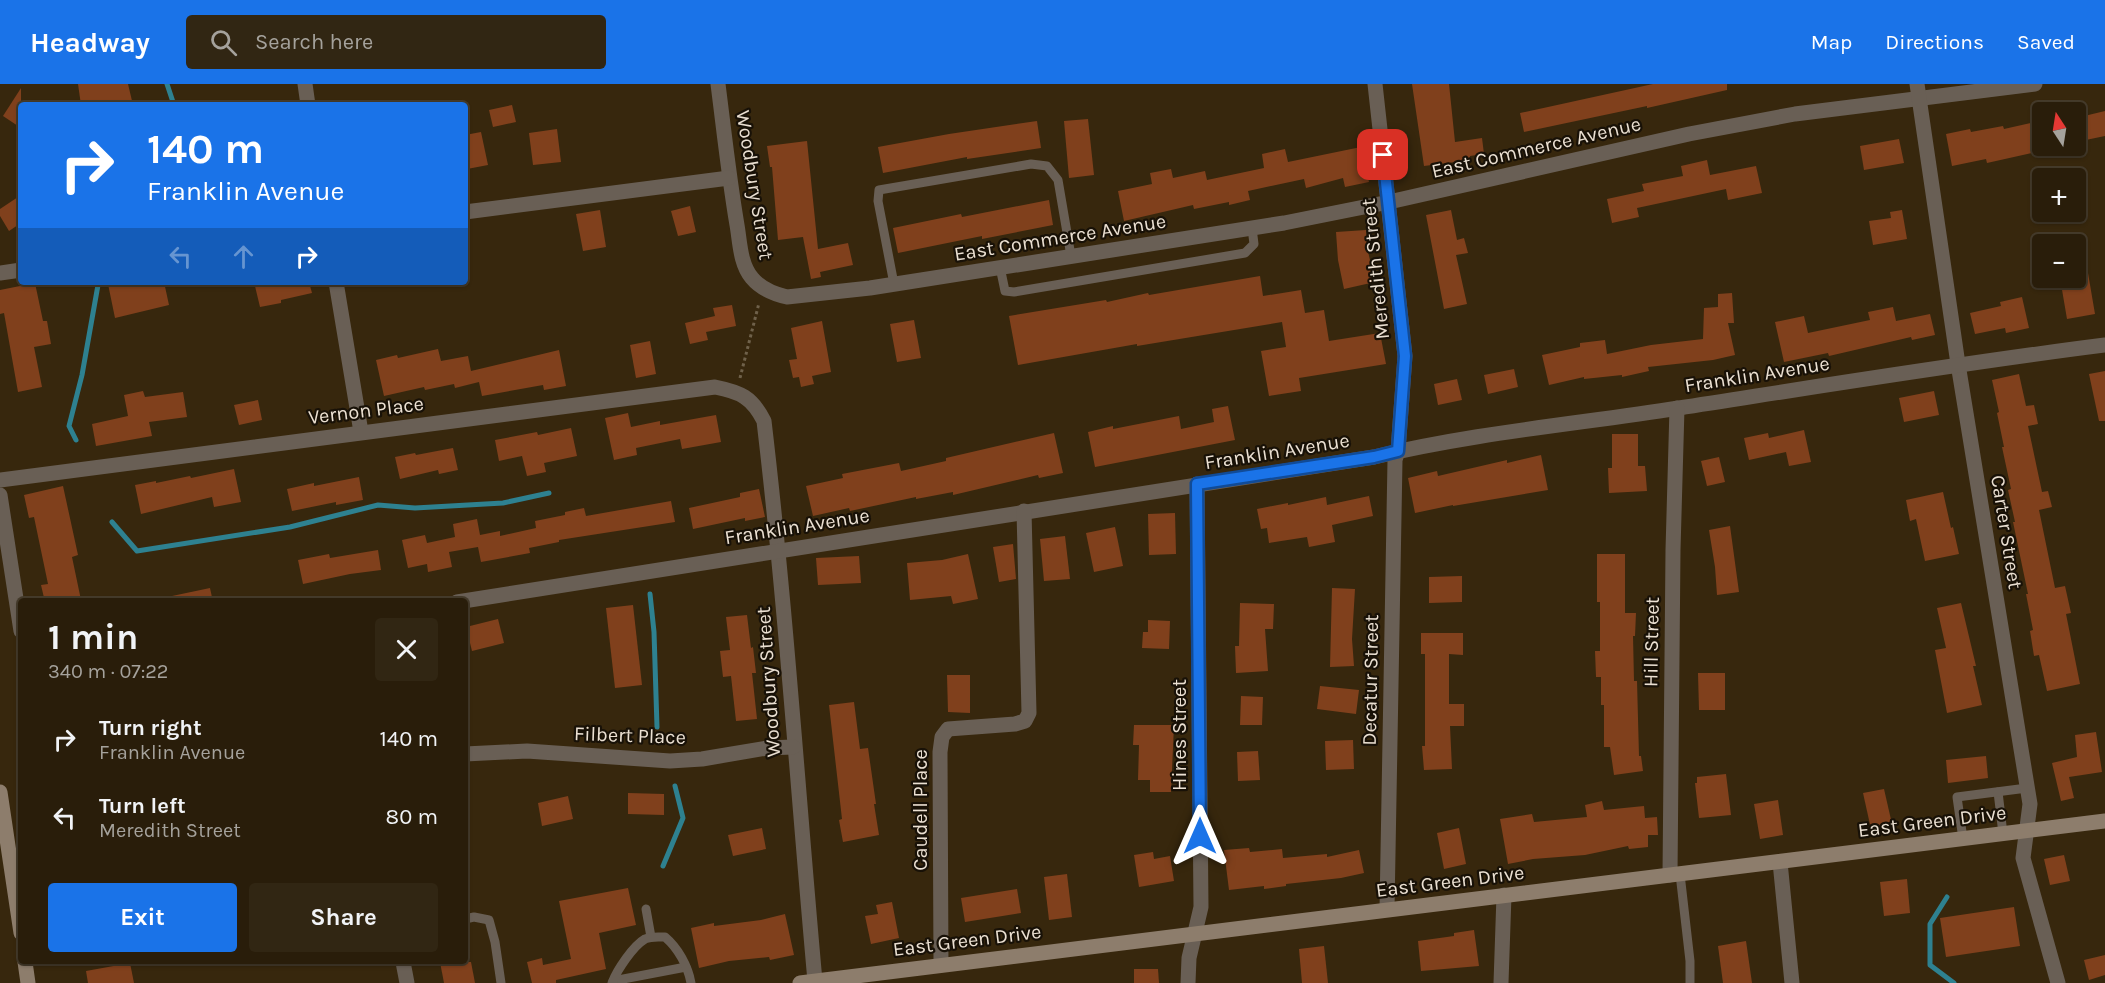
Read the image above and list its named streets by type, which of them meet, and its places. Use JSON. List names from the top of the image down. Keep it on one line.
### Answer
{"streets":{"main road":["East Green Drive"],"street":["East Commerce Avenue","Woodbury Street","Meredith Street","Franklin Avenue","Vernon Place","Carter Street","Hill Street","Decatur Street","Filbert Place","Hines Street","Caudell Place"]},"crossings":[["East Commerce Avenue","Woodbury Street"],["East Commerce Avenue","Meredith Street"],["East Commerce Avenue","Carter Street"],["Woodbury Street","Franklin Avenue"],["Woodbury Street","Vernon Place"],["Woodbury Street","Filbert Place"],["Woodbury Street","East Green Drive"],["Meredith Street","Franklin Avenue"],["Meredith Street","Decatur Street"],["Franklin Avenue","Carter Street"],["Franklin Avenue","Hill Street"],["Franklin Avenue","Decatur Street"],["Franklin Avenue","Hines Street"],["Franklin Avenue","Caudell Place"],["Carter Street","East Green Drive"],["Hill Street","East Green Drive"],["Decatur Street","East Green Drive"],["Hines Street","East Green Drive"],["Caudell Place","East Green Drive"]],"north":"top","page":{"header":"Headway","search":"Search here","nav":["Map","Directions","Saved"],"map_buttons":["+","−"],"turn":["140 m","Franklin Avenue"],"heading":["1 min","340 m · 07:22"],"list":[{"name":"Turn right","note":"Franklin Avenue","value":"140 m"},{"name":"Turn left","note":"Meredith Street","value":"80 m"}],"buttons":["Exit","Share"]}}
